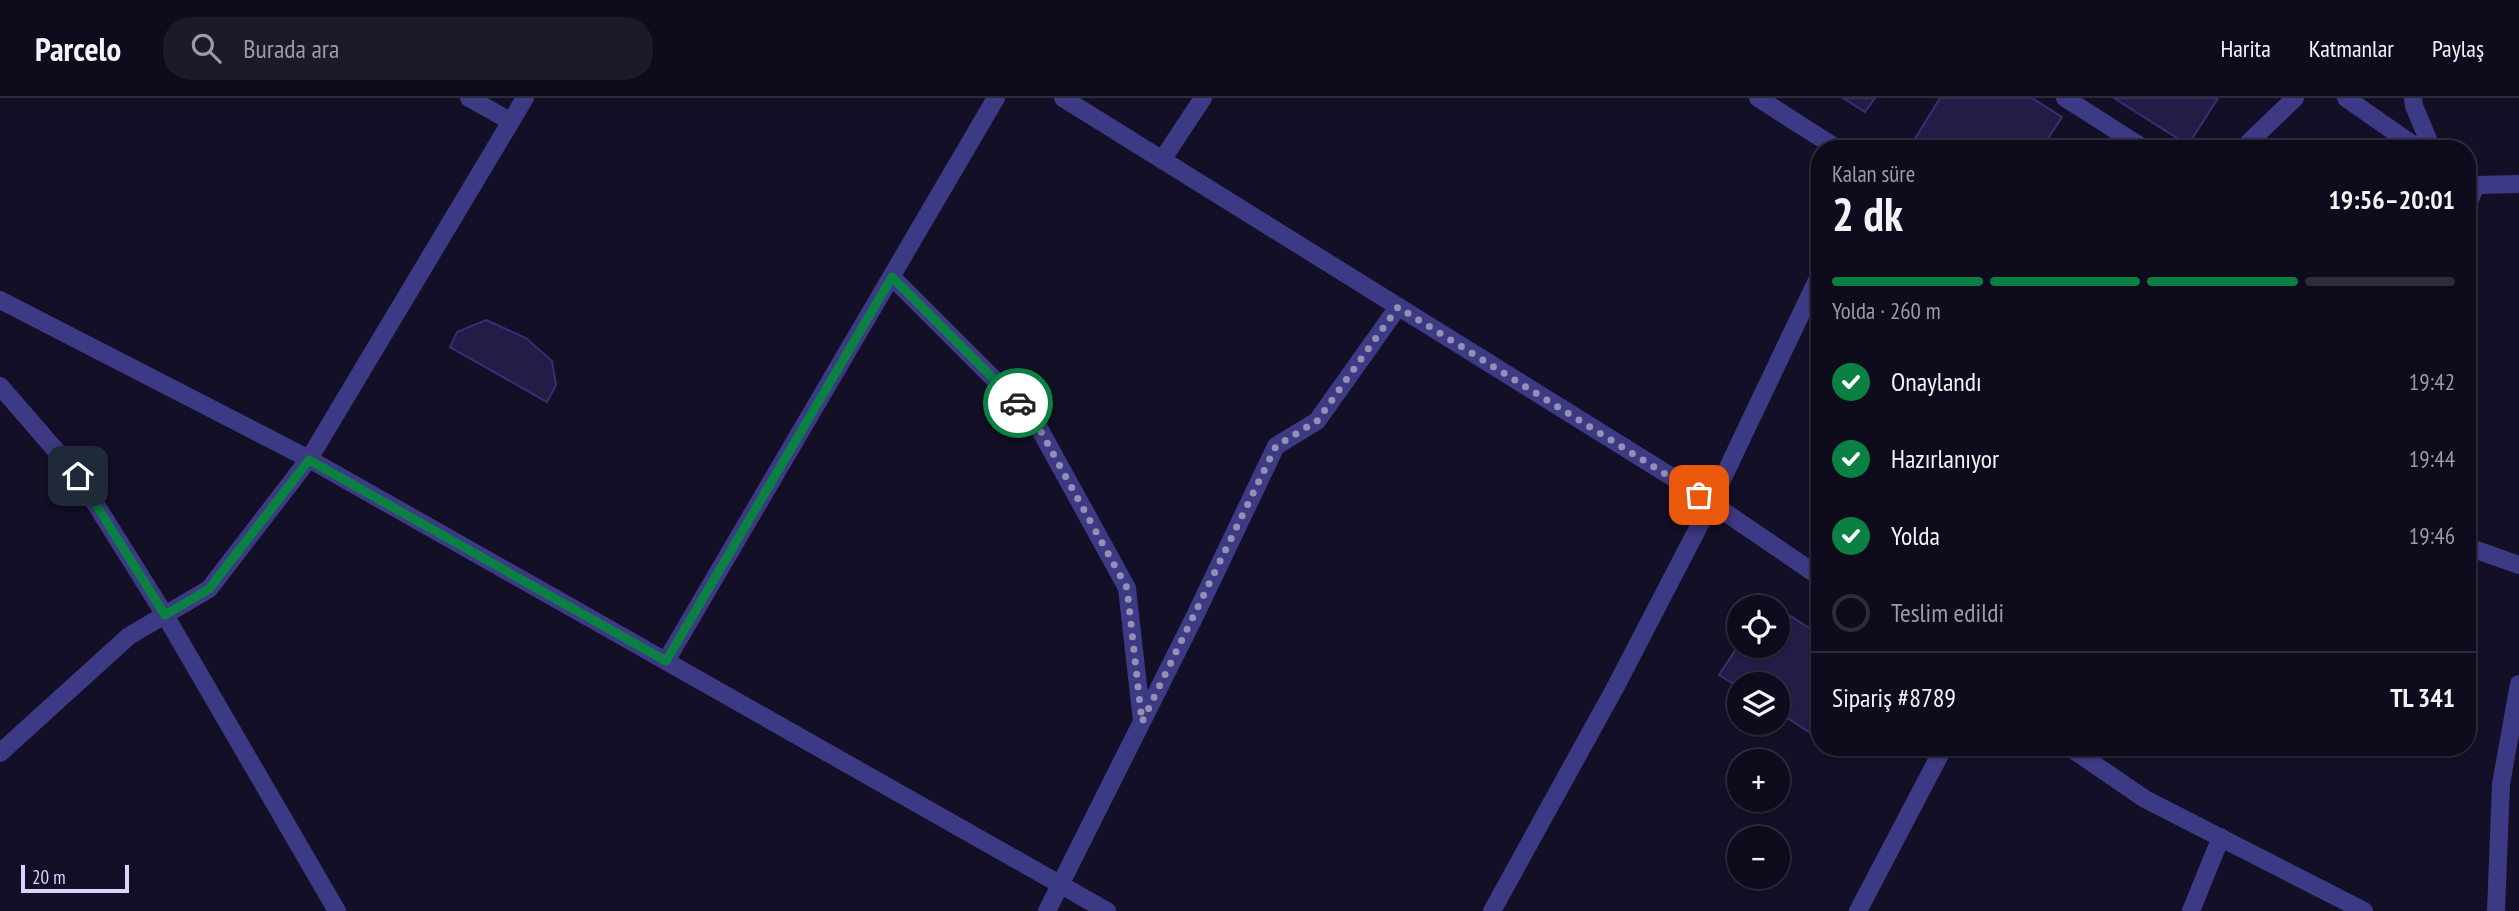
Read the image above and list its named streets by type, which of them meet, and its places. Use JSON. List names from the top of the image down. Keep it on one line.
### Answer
{"scale_bar":"20 m","page":{"header":"Parcelo","search":"Burada ara","nav":["Harita","Katmanlar","Paylaş"],"heading":["2 dk","Kalan süre","19:56–20:01"],"panel":["Sipariş #8789","TL 341"],"bar":"Yolda · 260 m","list":[["Onaylandı","19:42"],["Hazırlanıyor","19:44"],["Yolda","19:46"],"Teslim edildi"],"map_buttons":["+","−"],"scale":"20 m"}}
